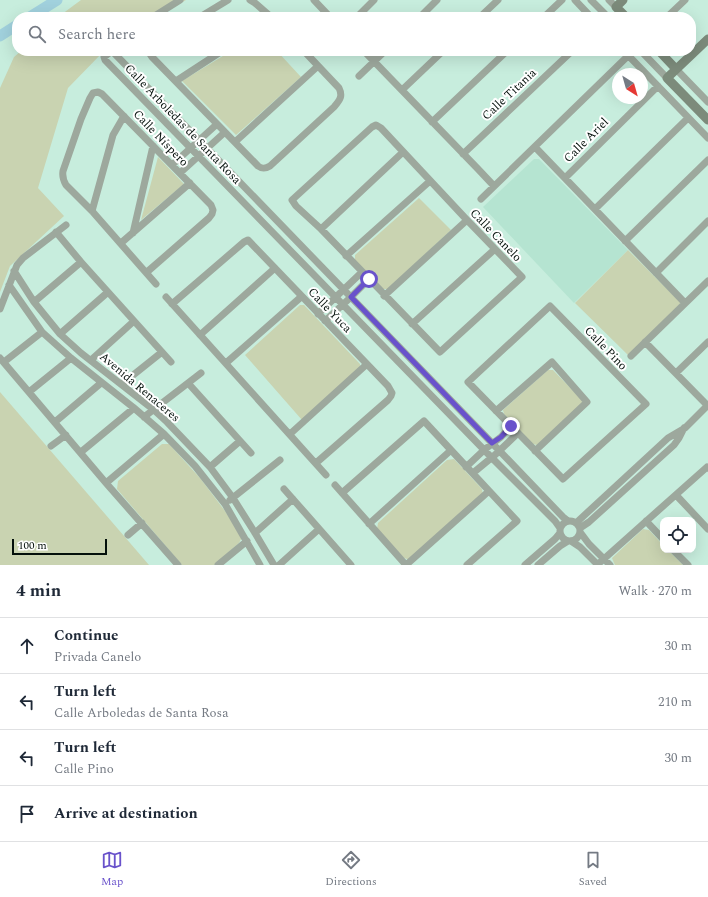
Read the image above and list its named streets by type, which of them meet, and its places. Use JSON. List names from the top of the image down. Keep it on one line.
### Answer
{"streets":{"street":["Calle Titania","Calle Arboledas de Santa Rosa","Calle Níspero","Calle Ariel","Calle Canelo","Calle Yuca","Calle Pino","Avenida Renaceres"]},"scale_bar":"100 m","north":"bottom right","page":{"search":"Search here","scale":"100 m","heading":["4 min","Walk · 270 m"],"list":[["Continue","Privada Canelo","30 m"],["Turn left","Calle Arboledas de Santa Rosa","210 m"],["Turn left","Calle Pino","30 m"],"Arrive at destination"],"nav":["Map","Directions","Saved"]}}
